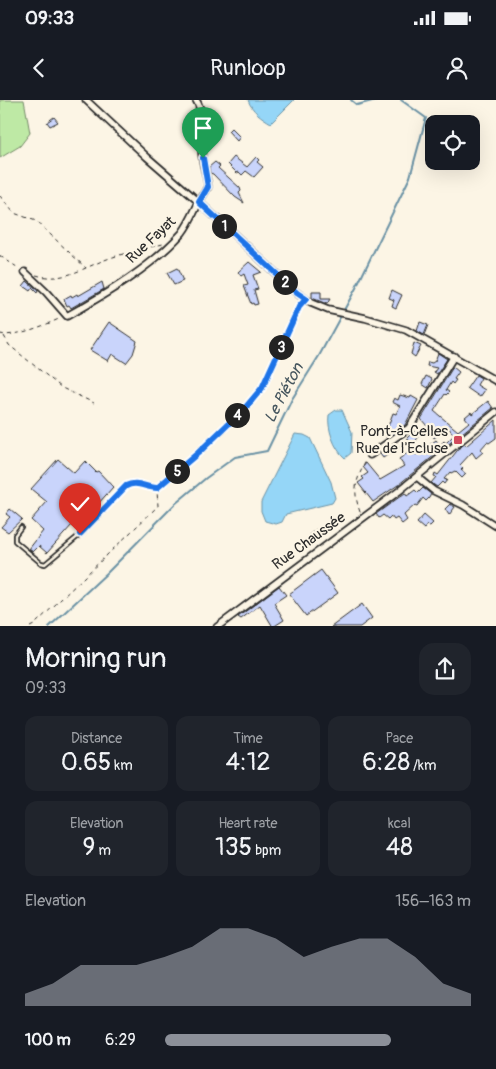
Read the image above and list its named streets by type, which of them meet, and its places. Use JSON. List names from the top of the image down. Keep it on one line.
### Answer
{"streets":{"street":["Rue Fayat","Rue Chaussée"]},"water":["Le Piéton"],"places":{"transit":["Pont-à-Celles Rue de l'Ecluse"]},"page":{"status":"09:33","header":"Runloop","pins":["1","2","3","4","5"],"heading":["Morning run","09:33"],"stats":[["Distance","0.65 km"],["Time","4:12"],["Pace","6:28 /km"],["Elevation","9 m"],["Heart rate","135 bpm"],["kcal","48"]],"chart":["Elevation","156–163 m"],"list":[{"name":"100 m","note":"6:29"}]}}
